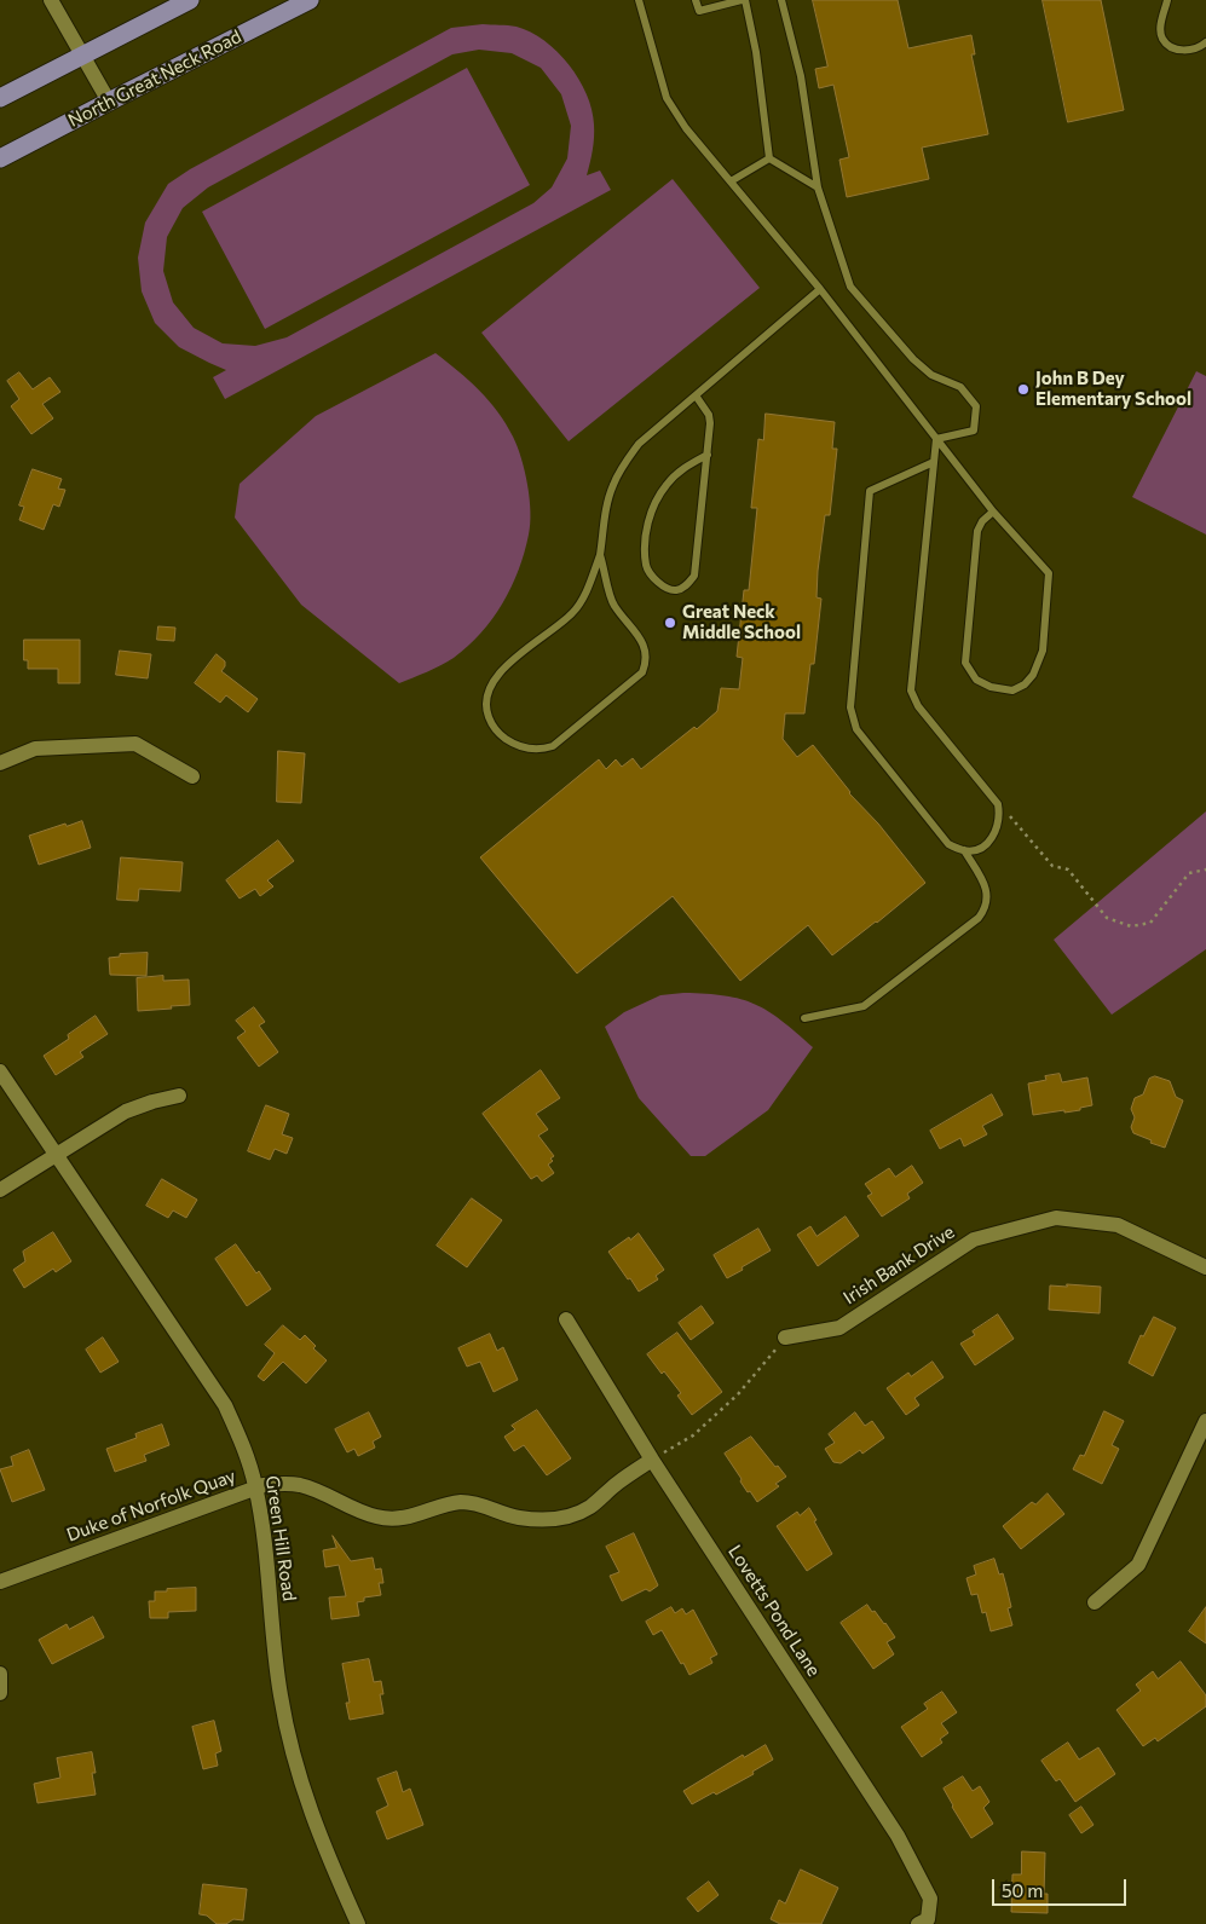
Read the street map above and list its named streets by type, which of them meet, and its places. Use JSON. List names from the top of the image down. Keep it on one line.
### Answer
{"streets":{"main road":["North Great Neck Road"],"street":["Irish Bank Drive","Duke of Norfolk Quay","Green Hill Road","Lovetts Pond Lane"]},"crossings":[["Duke of Norfolk Quay","Green Hill Road"],["Duke of Norfolk Quay","Lovetts Pond Lane"]],"places":["John B Dey Elementary School","Great Neck Middle School"],"scale_bar":"50 m"}
